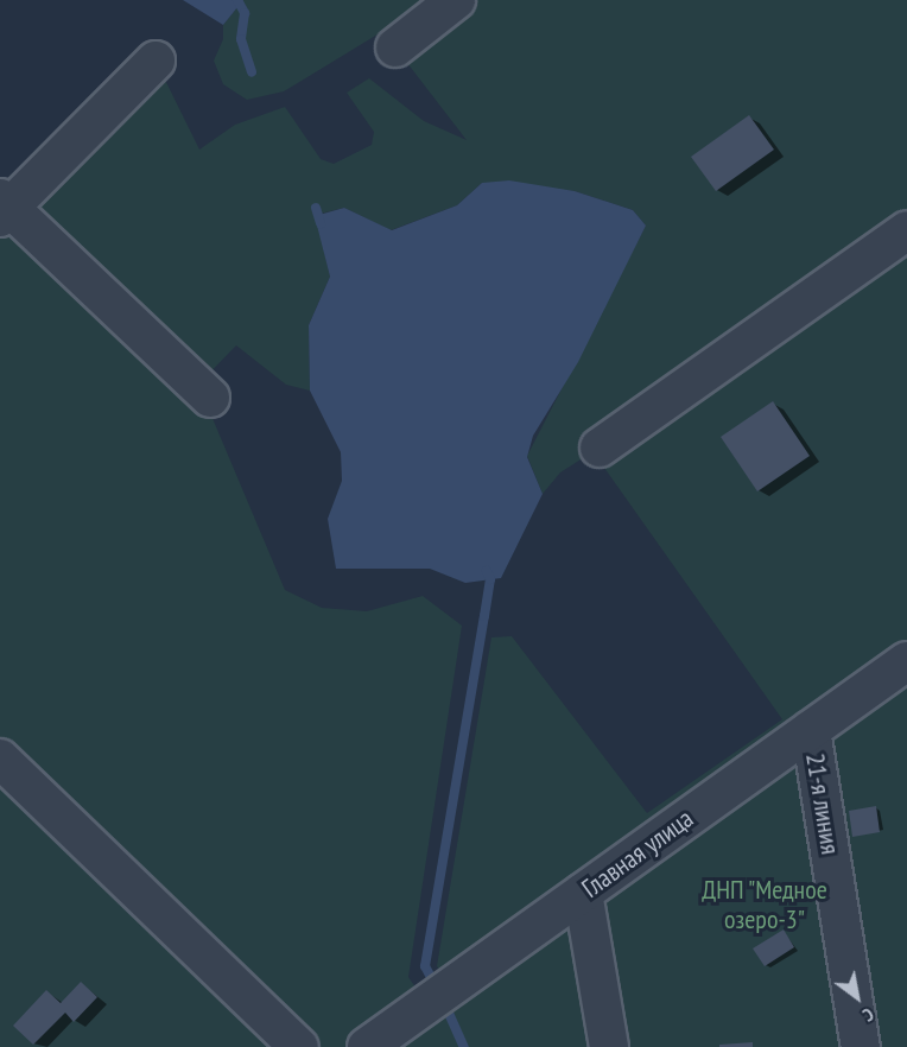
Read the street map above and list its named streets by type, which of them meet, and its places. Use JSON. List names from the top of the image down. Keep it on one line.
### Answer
{"streets":{"street":["21-я линия","Главная улица"]},"crossings":[["21-я линия","Главная улица"]],"parks":["ДНП \"Медное озеро-3\""],"north":"bottom right"}
